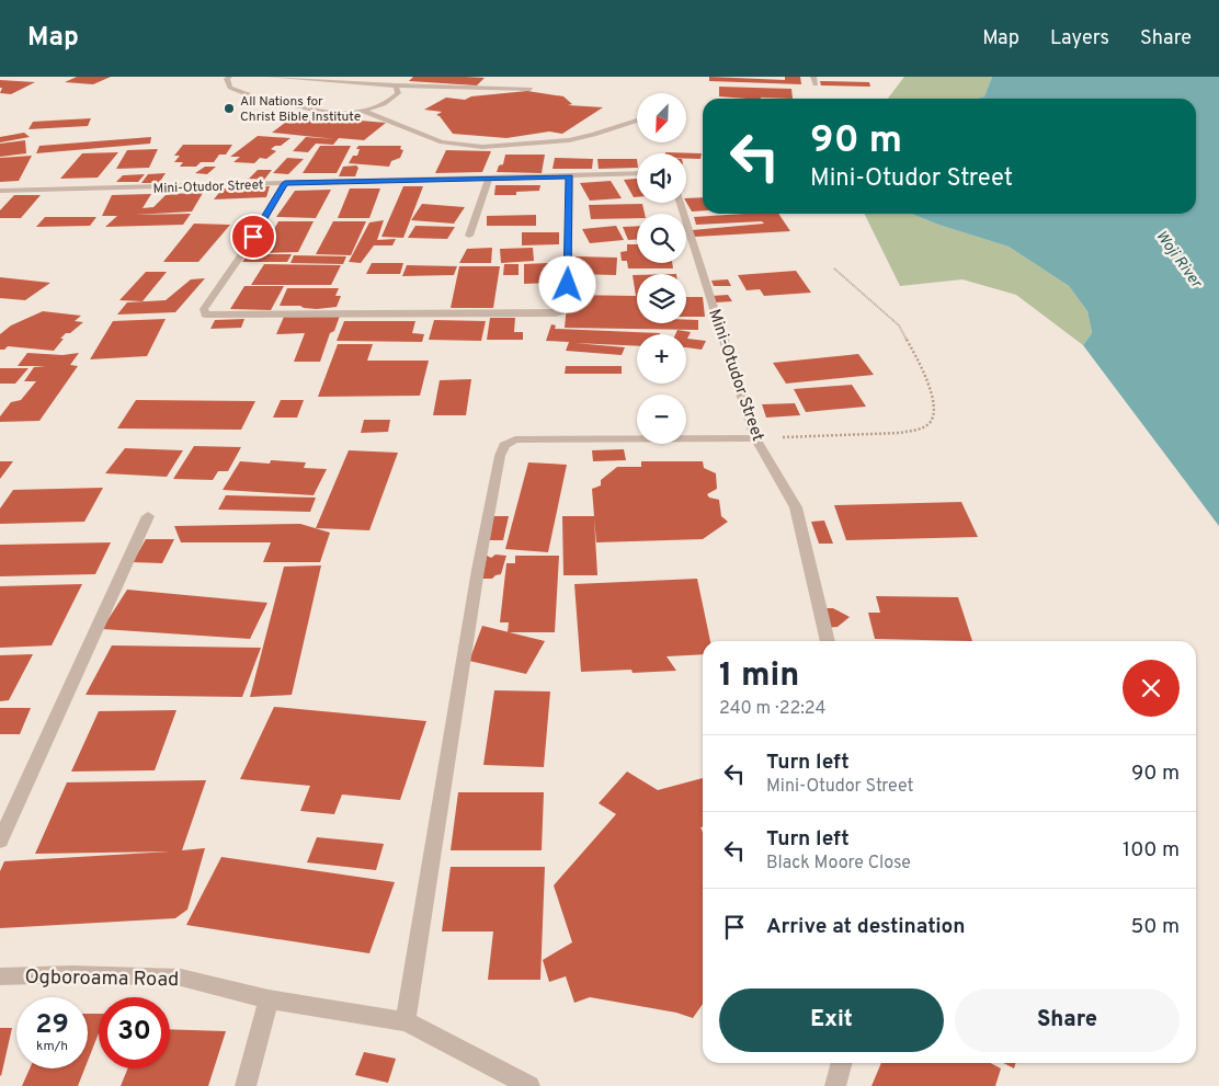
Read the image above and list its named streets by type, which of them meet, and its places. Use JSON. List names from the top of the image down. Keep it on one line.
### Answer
{"streets":{"street":["Mini-Otudor Street","Ogboroama Road"]},"water":["Woji River"],"places":["All Nations for Christ Bible Institute"],"north":"bottom left","page":{"header":"Map","nav":["Map","Layers","Share"],"map_buttons":["+","−"],"turn":["90 m","Mini-Otudor Street"],"heading":["1 min","240 m · 22:24"],"list":[{"name":"Turn left","note":"Mini-Otudor Street","value":"90 m"},{"name":"Turn left","note":"Black Moore Close","value":"100 m"},{"name":"Arrive at destination","value":"50 m"}],"buttons":["Exit","Share"],"speed":"29 km/h","limit":"30"}}
